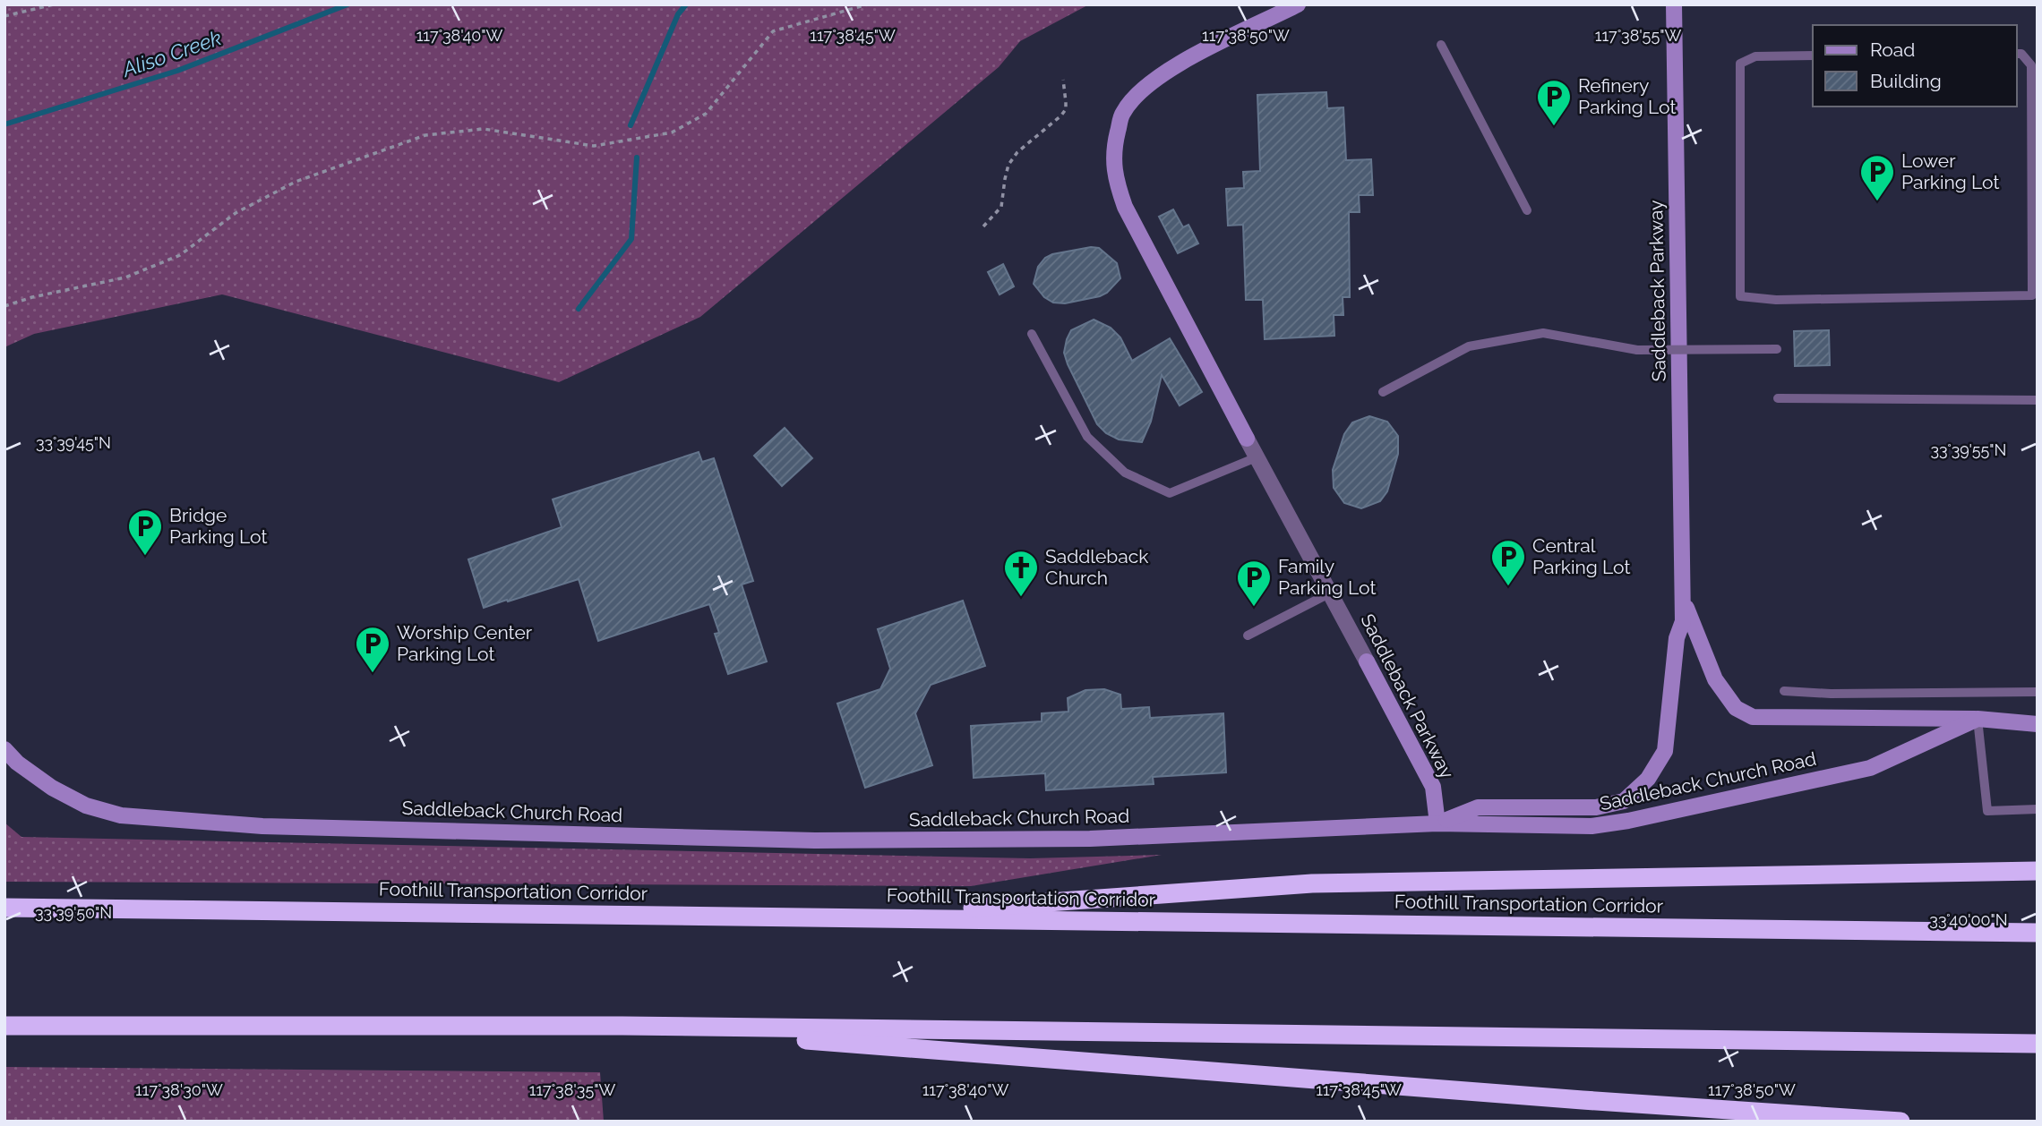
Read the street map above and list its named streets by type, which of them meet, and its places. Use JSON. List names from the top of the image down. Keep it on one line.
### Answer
{"streets":{"highway":["Foothill Transportation Corridor"],"main road":["Saddleback Parkway","Saddleback Church Road"]},"crossings":[["Saddleback Parkway","Saddleback Church Road"]],"water":["Aliso Creek"],"places":{"parking":["Refinery Parking Lot","Lower Parking Lot","Bridge Parking Lot","Central Parking Lot","Family Parking Lot","Worship Center Parking Lot"],"church":["Saddleback Church"]},"legend":["Road","Building"],"coordinates":["117°38'40\"W","117°38'45\"W","117°38'50\"W","117°38'55\"W","33°39'45\"N","33°39'55\"N","33°39'50\"N","33°40'00\"N","117°38'30\"W","117°38'35\"W"]}
